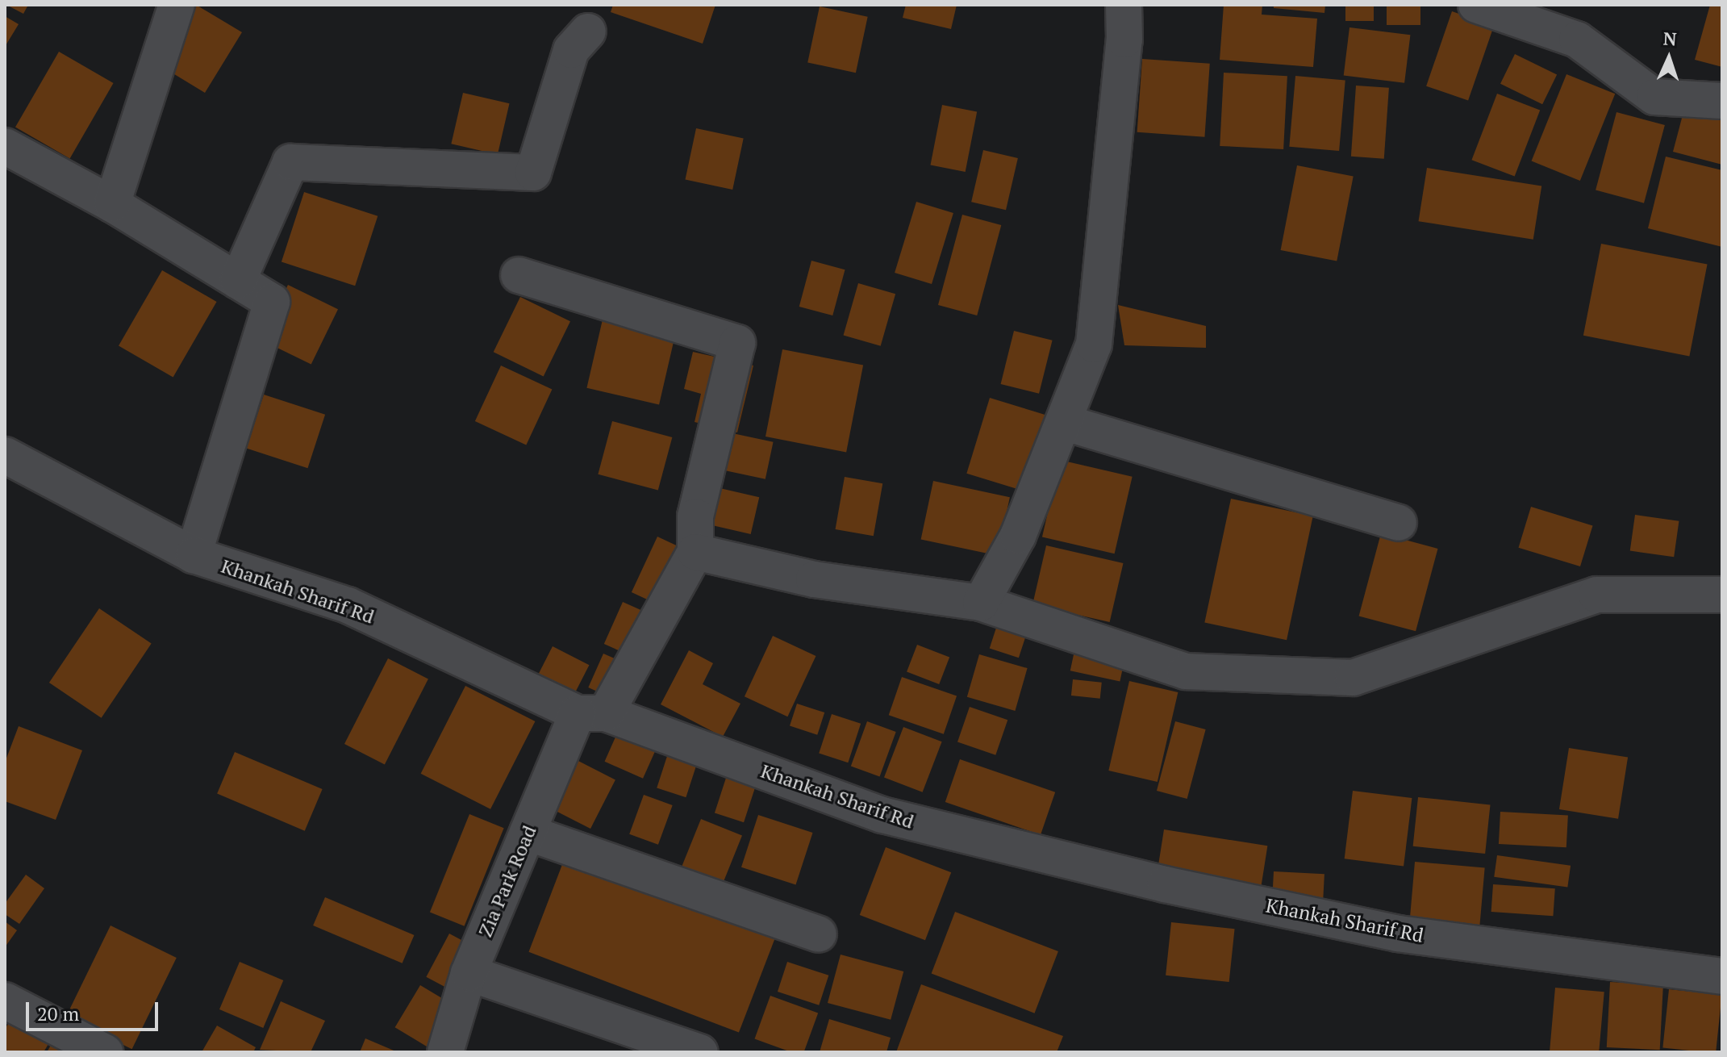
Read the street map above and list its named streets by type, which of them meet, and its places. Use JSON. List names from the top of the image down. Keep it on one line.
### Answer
{"streets":{"street":["Khankah Sharif Rd","Zia Park Road"]},"crossings":[["Khankah Sharif Rd","Zia Park Road"]],"scale_bar":"20 m","north":"top"}
